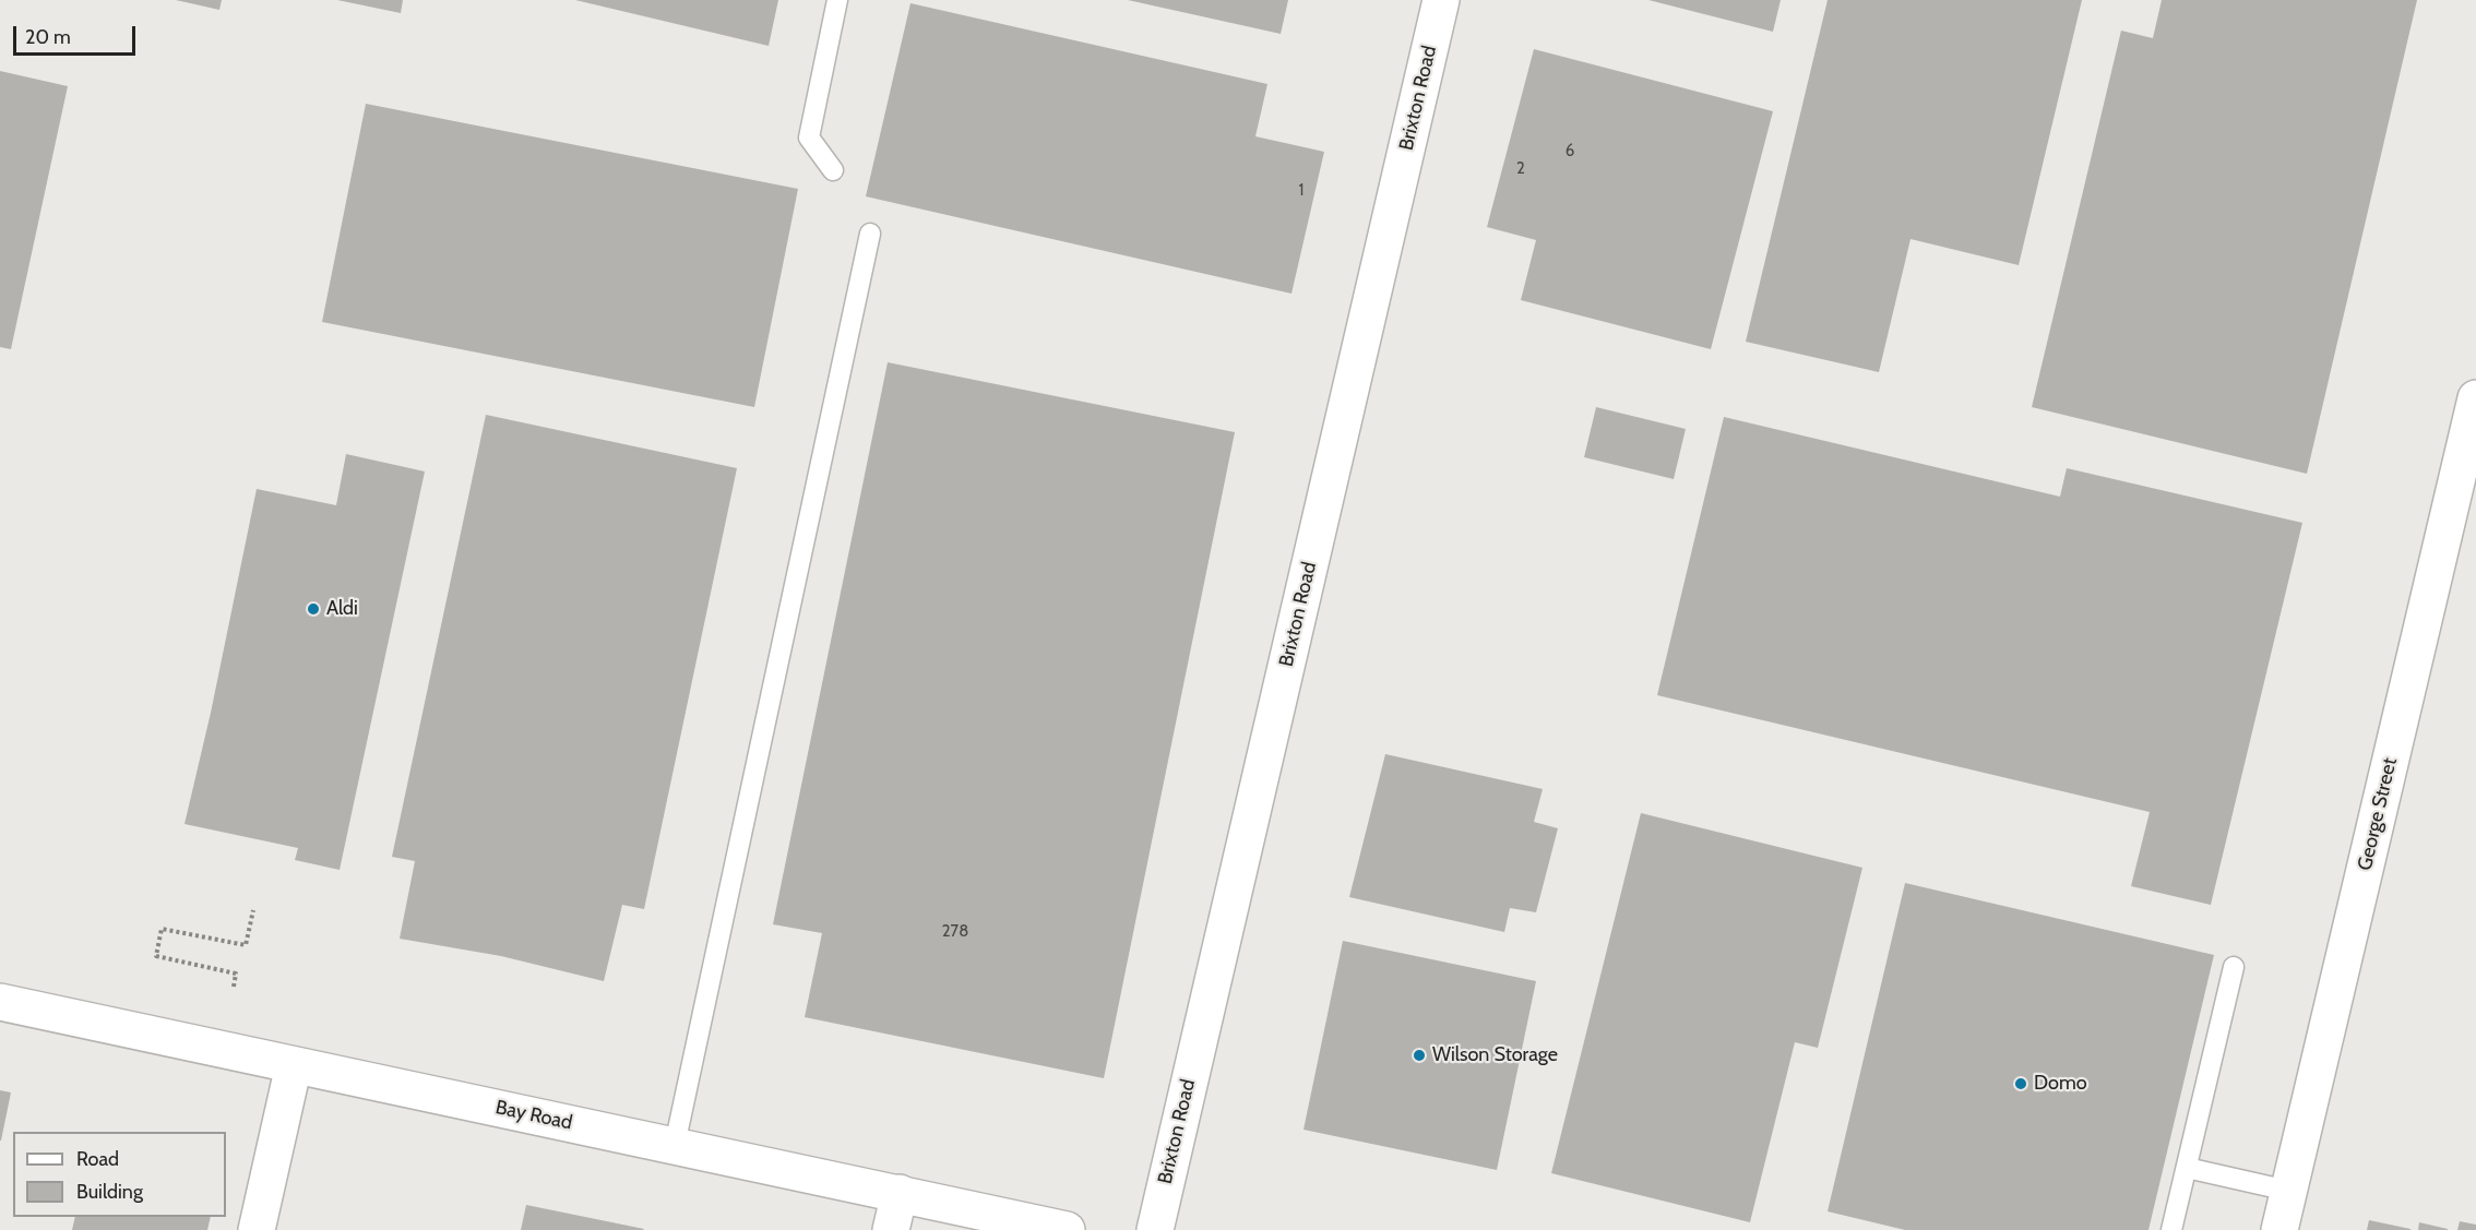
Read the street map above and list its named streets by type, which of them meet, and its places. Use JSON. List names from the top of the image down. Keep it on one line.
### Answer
{"streets":{"street":["Brixton Road","George Street","Bay Road"]},"places":["Aldi","Wilson Storage","Domo"],"house_numbers":["6","2","1","278"],"legend":["Road","Building"],"scale_bar":"20 m"}
